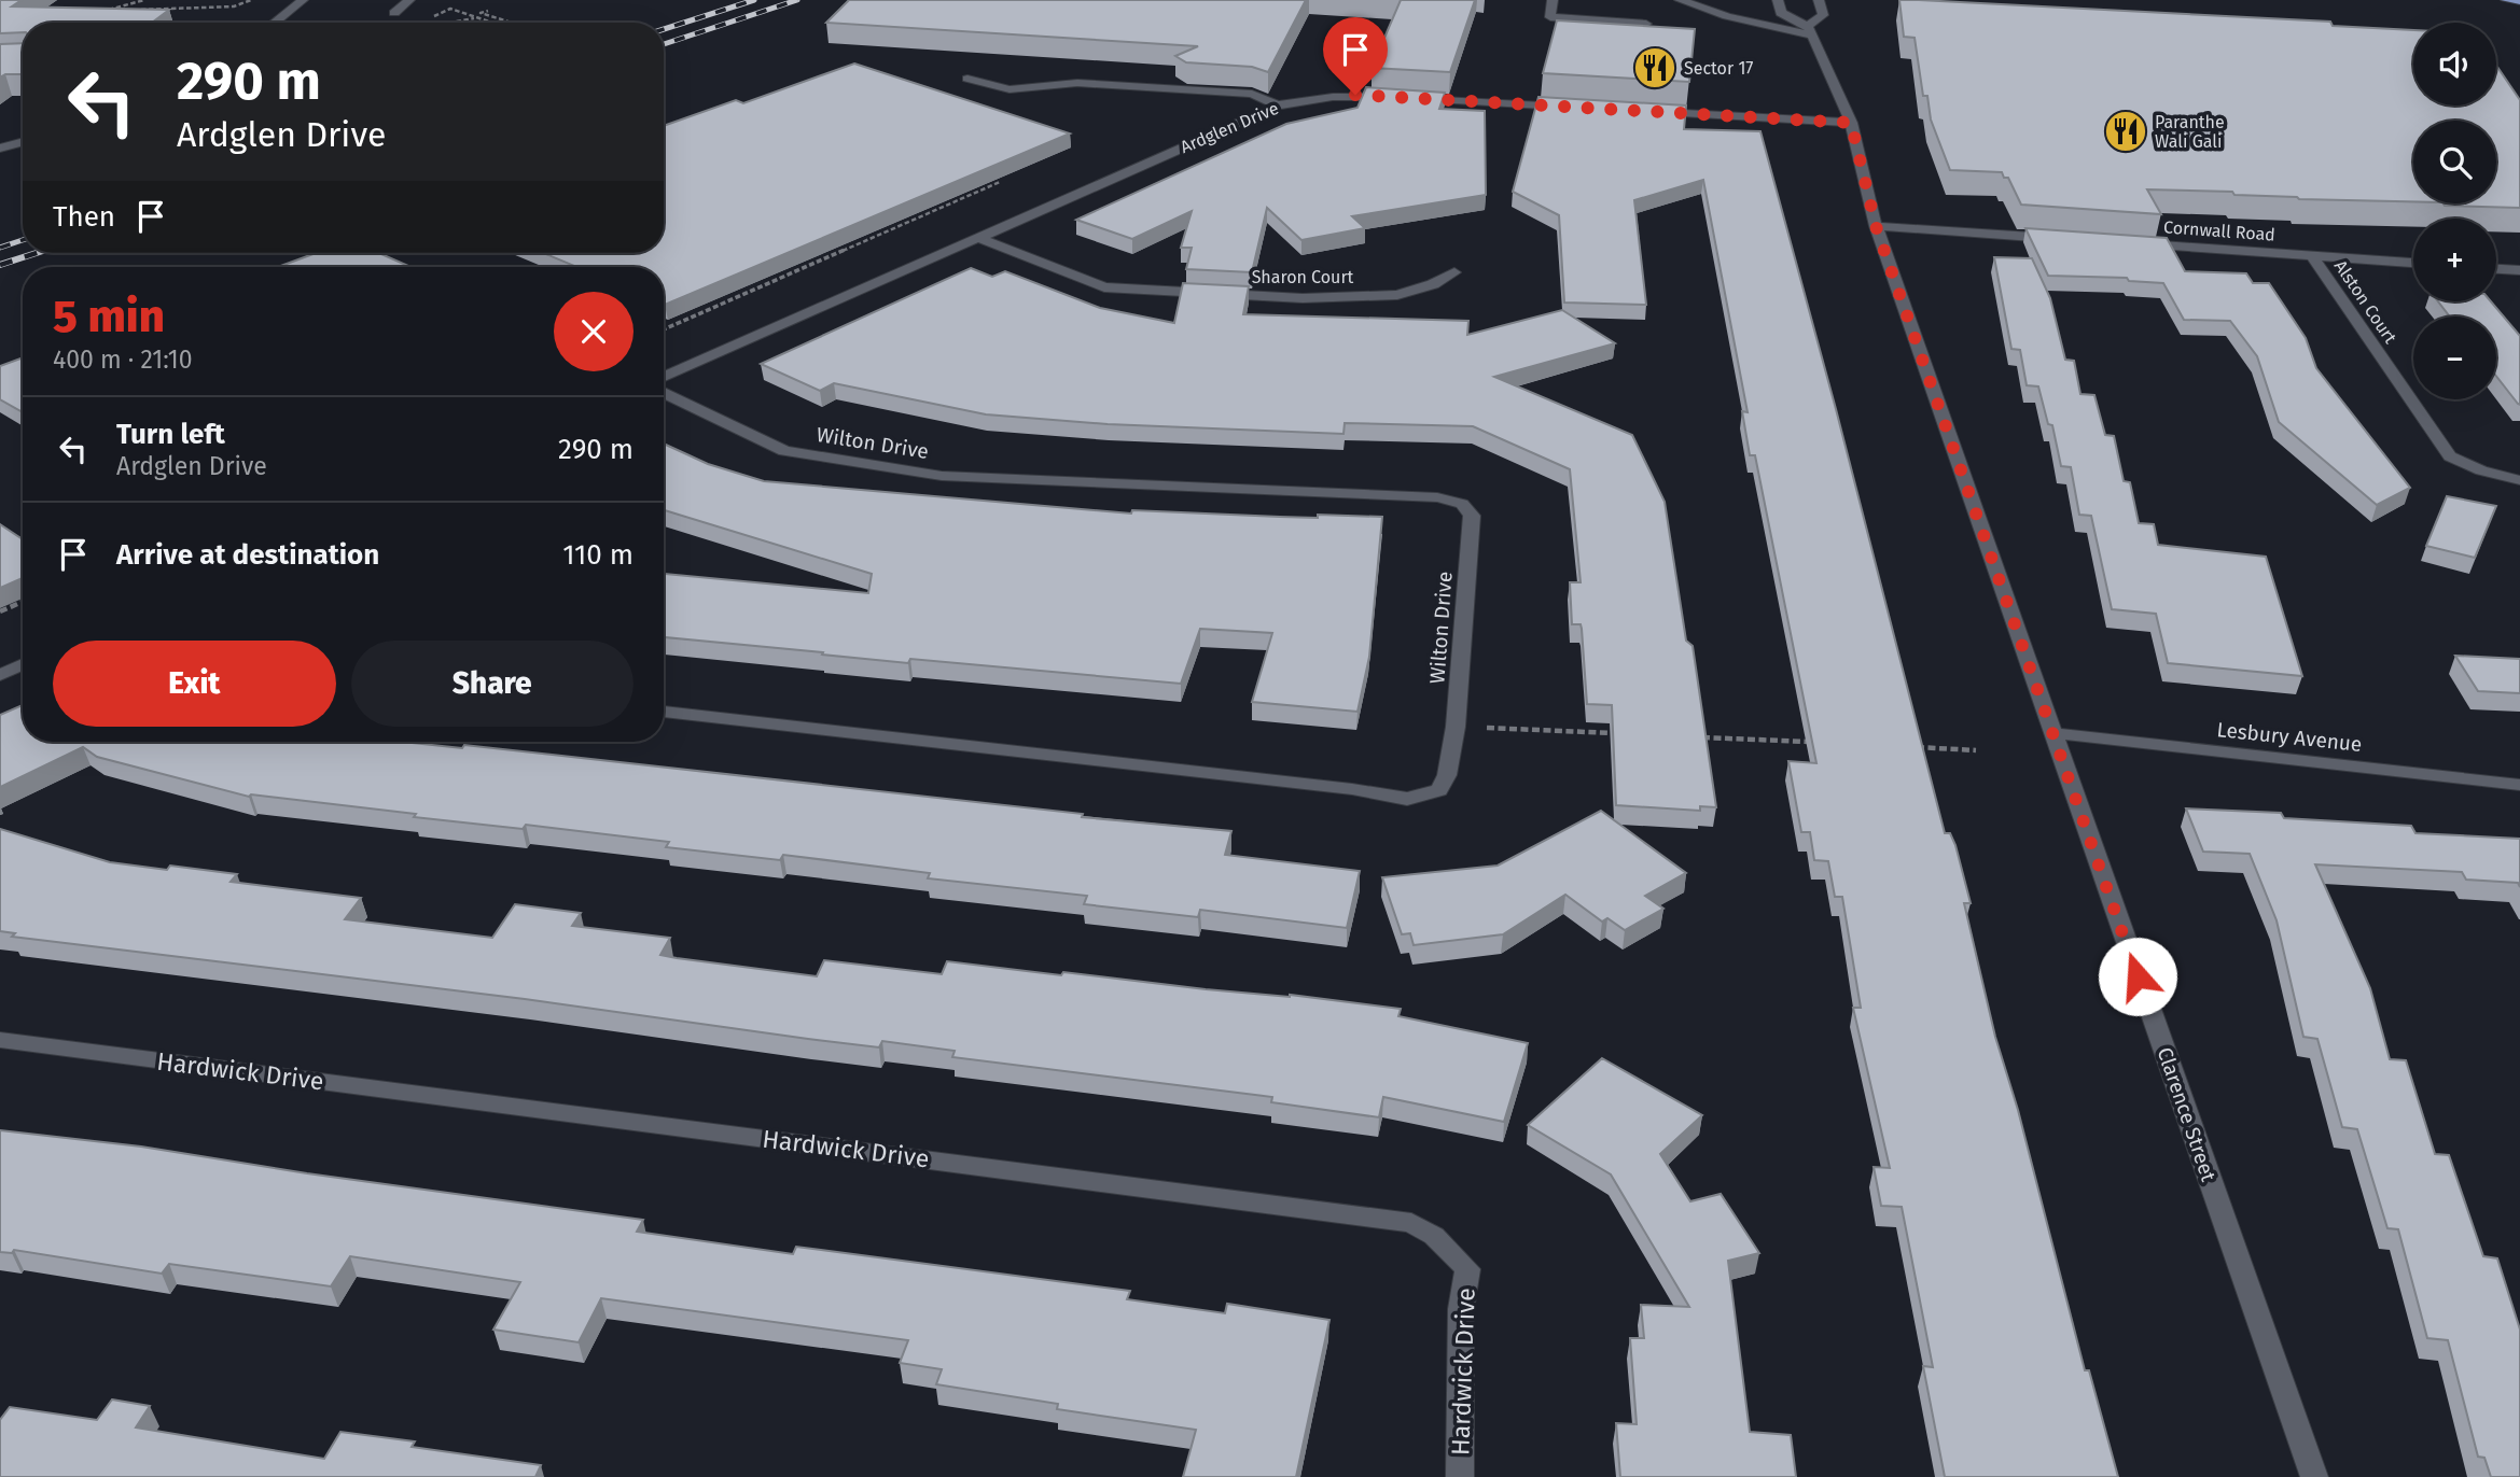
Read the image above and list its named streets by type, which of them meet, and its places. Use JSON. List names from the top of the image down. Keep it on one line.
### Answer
{"streets":{"street":["Ardglen Drive","Cornwall Road","Sharon Court","Alston Court","Wilton Drive","Lesbury Avenue","Hardwick Drive","Clarence Street"]},"crossings":[["Ardglen Drive","Sharon Court"],["Cornwall Road","Alston Court"],["Lesbury Avenue","Clarence Street"]],"places":{"restaurant":["Sector 17","Paranthe Wali Gali"]},"page":{"map_buttons":["+","−"],"turn":["290 m","Ardglen Drive"],"then":"Then","heading":["5 min","400 m · 21:10"],"list":[{"name":"Turn left","note":"Ardglen Drive","value":"290 m"},{"name":"Arrive at destination","value":"110 m"}],"buttons":["Exit","Share"]}}
